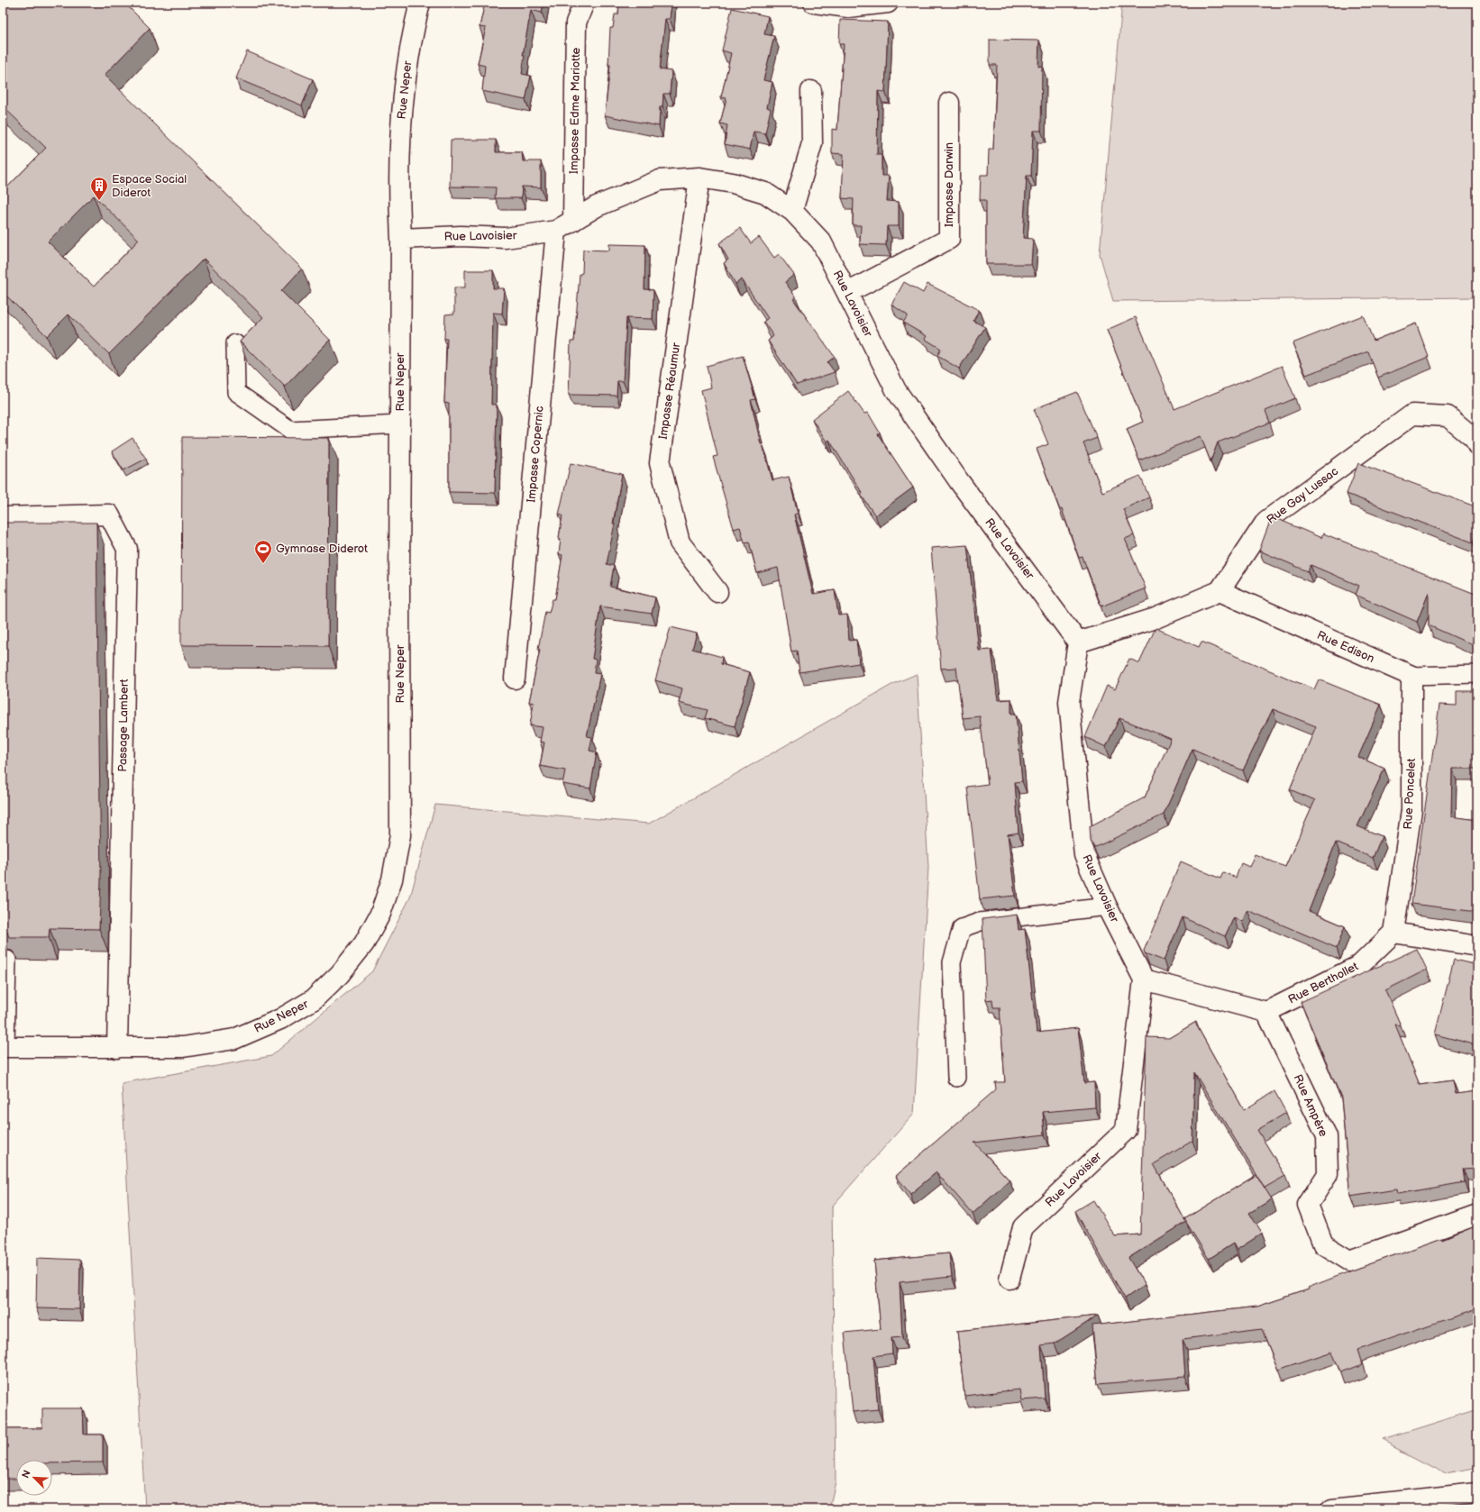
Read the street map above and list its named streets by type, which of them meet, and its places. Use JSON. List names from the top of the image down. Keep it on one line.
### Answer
{"streets":{"street":["Rue Neper","Impasse Edme Mariotte","Impasse Darwin","Rue Lavoisier","Impasse Réaumur","Impasse Copernic","Rue Gay Lussac","Rue Edison","Passage Lambert","Rue Poncelet","Rue Berthollet","Rue Ampère"]},"crossings":[["Rue Neper","Rue Lavoisier"],["Rue Neper","Passage Lambert"],["Impasse Edme Mariotte","Rue Lavoisier"],["Impasse Darwin","Rue Lavoisier"],["Rue Lavoisier","Impasse Réaumur"],["Rue Lavoisier","Impasse Copernic"],["Rue Gay Lussac","Rue Edison"],["Rue Edison","Rue Poncelet"],["Rue Poncelet","Rue Berthollet"],["Rue Berthollet","Rue Ampère"]],"places":{"building":["Espace Social Diderot"],"sports":["Gymnase Diderot"]},"north":"top left"}
